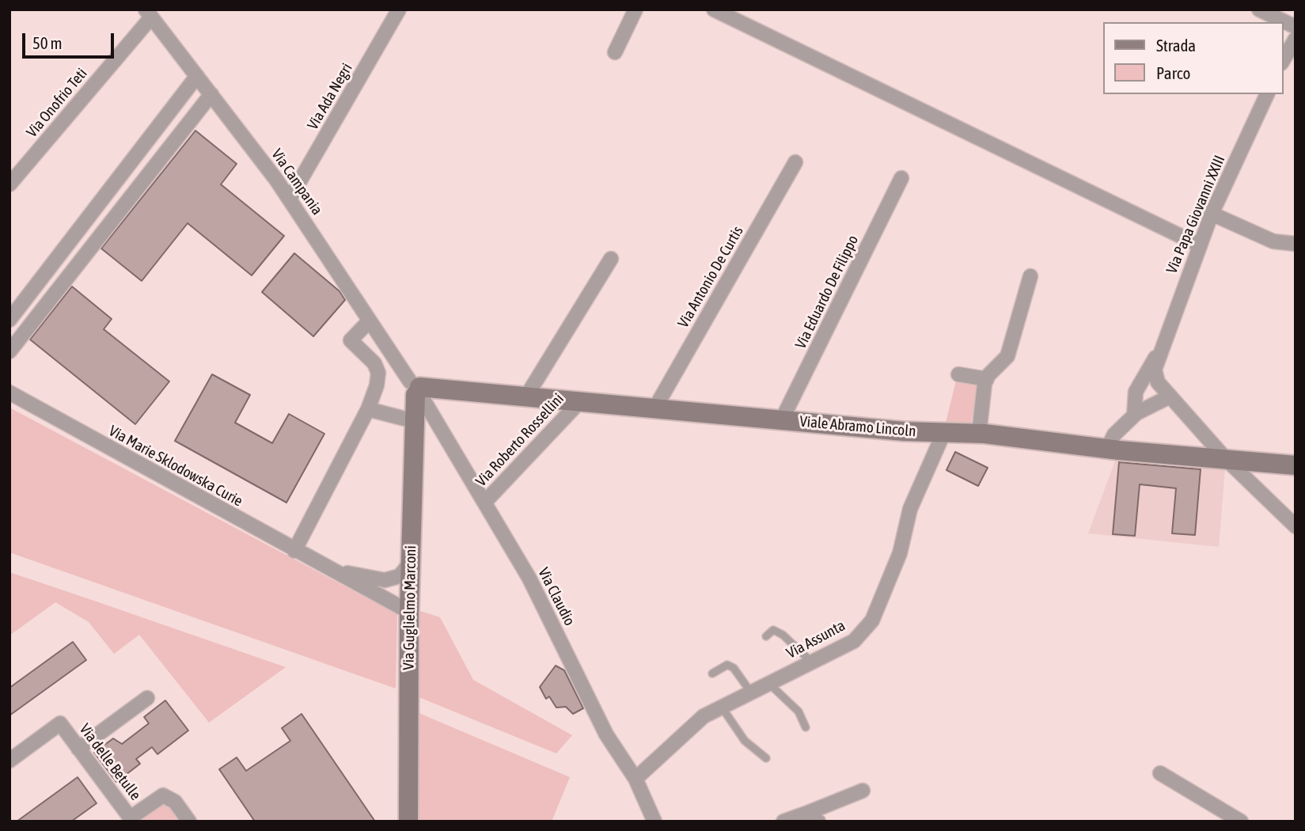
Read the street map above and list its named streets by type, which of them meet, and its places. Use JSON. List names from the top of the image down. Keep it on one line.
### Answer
{"streets":{"street":["Via Ada Negri","Via Onofrio Teti","Via Campania","Via Papa Giovanni XXIII","Via Antonio De Curtis","Via Eduardo De Filippo","Viale Abramo Lincoln","Via Roberto Rossellini","Via Marie Sklodowska Curie","Via Claudio","Via Guglielmo Marconi","Via Assunta","Via delle Betulle"]},"crossings":[["Via Ada Negri","Via Campania"],["Via Onofrio Teti","Via Campania"],["Via Campania","Viale Abramo Lincoln"],["Via Campania","Via Claudio"],["Via Campania","Via Guglielmo Marconi"],["Via Papa Giovanni XXIII","Viale Abramo Lincoln"],["Via Antonio De Curtis","Viale Abramo Lincoln"],["Via Eduardo De Filippo","Viale Abramo Lincoln"],["Viale Abramo Lincoln","Via Roberto Rossellini"],["Viale Abramo Lincoln","Via Claudio"],["Viale Abramo Lincoln","Via Guglielmo Marconi"],["Viale Abramo Lincoln","Via Assunta"],["Via Roberto Rossellini","Via Claudio"],["Via Marie Sklodowska Curie","Via Guglielmo Marconi"],["Via Claudio","Via Guglielmo Marconi"],["Via Claudio","Via Assunta"]],"legend":["Strada","Parco"],"scale_bar":"50 m"}
